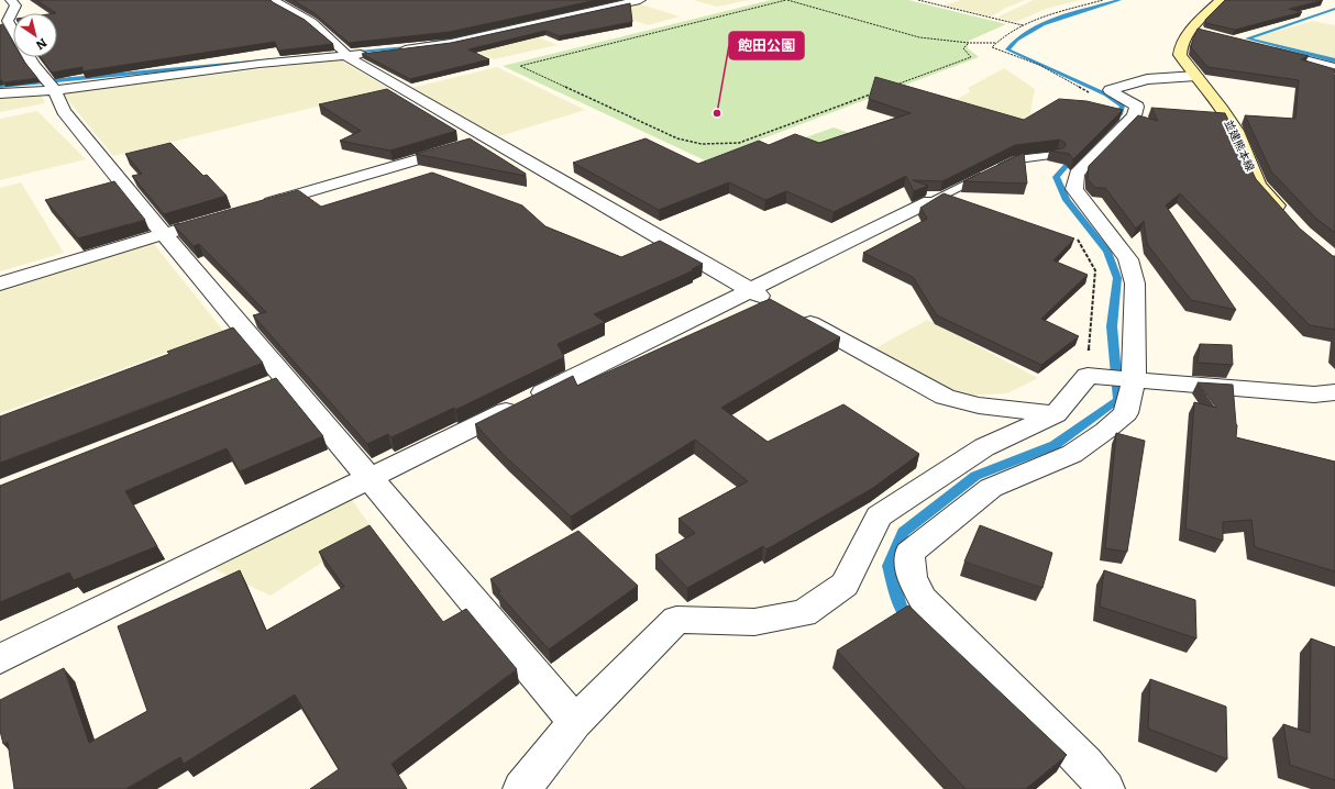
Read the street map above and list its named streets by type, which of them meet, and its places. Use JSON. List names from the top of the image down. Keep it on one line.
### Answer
{"streets":{"main road":["並建熊本線"]},"places":["飽田公園"],"north":"bottom right"}
